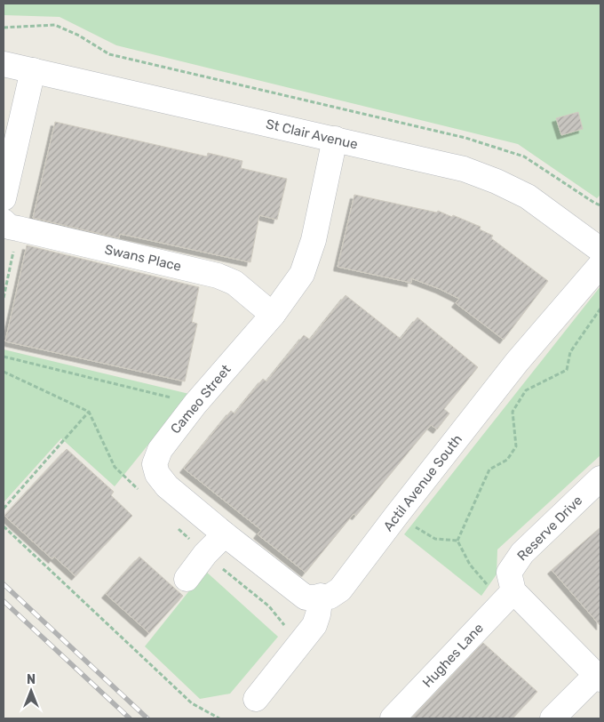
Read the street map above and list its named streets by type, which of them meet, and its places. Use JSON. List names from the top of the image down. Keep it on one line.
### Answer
{"streets":{"street":["St Clair Avenue","Swans Place","Cameo Street","Actil Avenue South","Reserve Drive","Hughes Lane"]},"crossings":[["St Clair Avenue","Cameo Street"],["Swans Place","Cameo Street"],["Cameo Street","Actil Avenue South"],["Reserve Drive","Hughes Lane"]],"north":"top"}
